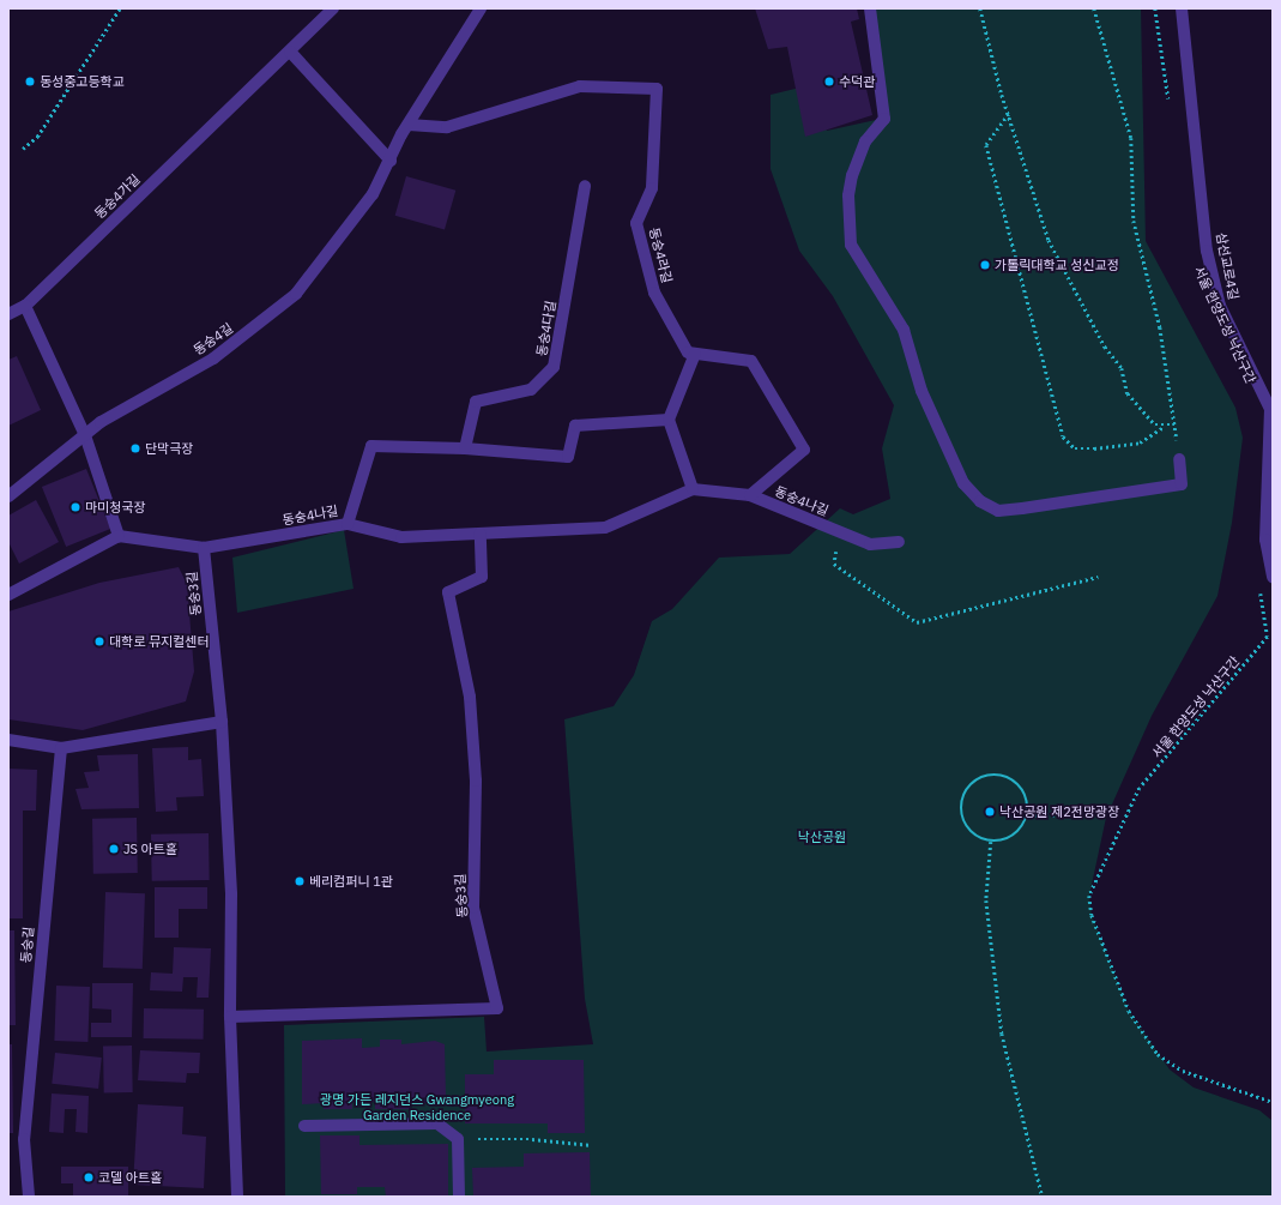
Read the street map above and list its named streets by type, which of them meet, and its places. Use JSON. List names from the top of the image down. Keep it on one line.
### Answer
{"streets":{"street":["동숭4가길","동숭4라길","삼선교로4길","동숭4다길","동숭4길","동숭4나길","동숭3길","동숭길"],"path":["서울 한양도성 낙산구간"]},"crossings":[["동숭4라길","동숭4길"],["동숭4라길","동숭4나길"],["동숭4나길","동숭3길"]],"parks":["낙산공원","광명 가든 레지던스 Gwangmyeong Garden Residence"],"places":["동성중고등학교","수덕관","가톨릭대학교 성신교정","단막극장","마미청국장","대학로 뮤지컬센터","낙산공원 제2전망광장","JS 아트홀","베리컴퍼니 1관","코델 아트홀"]}
